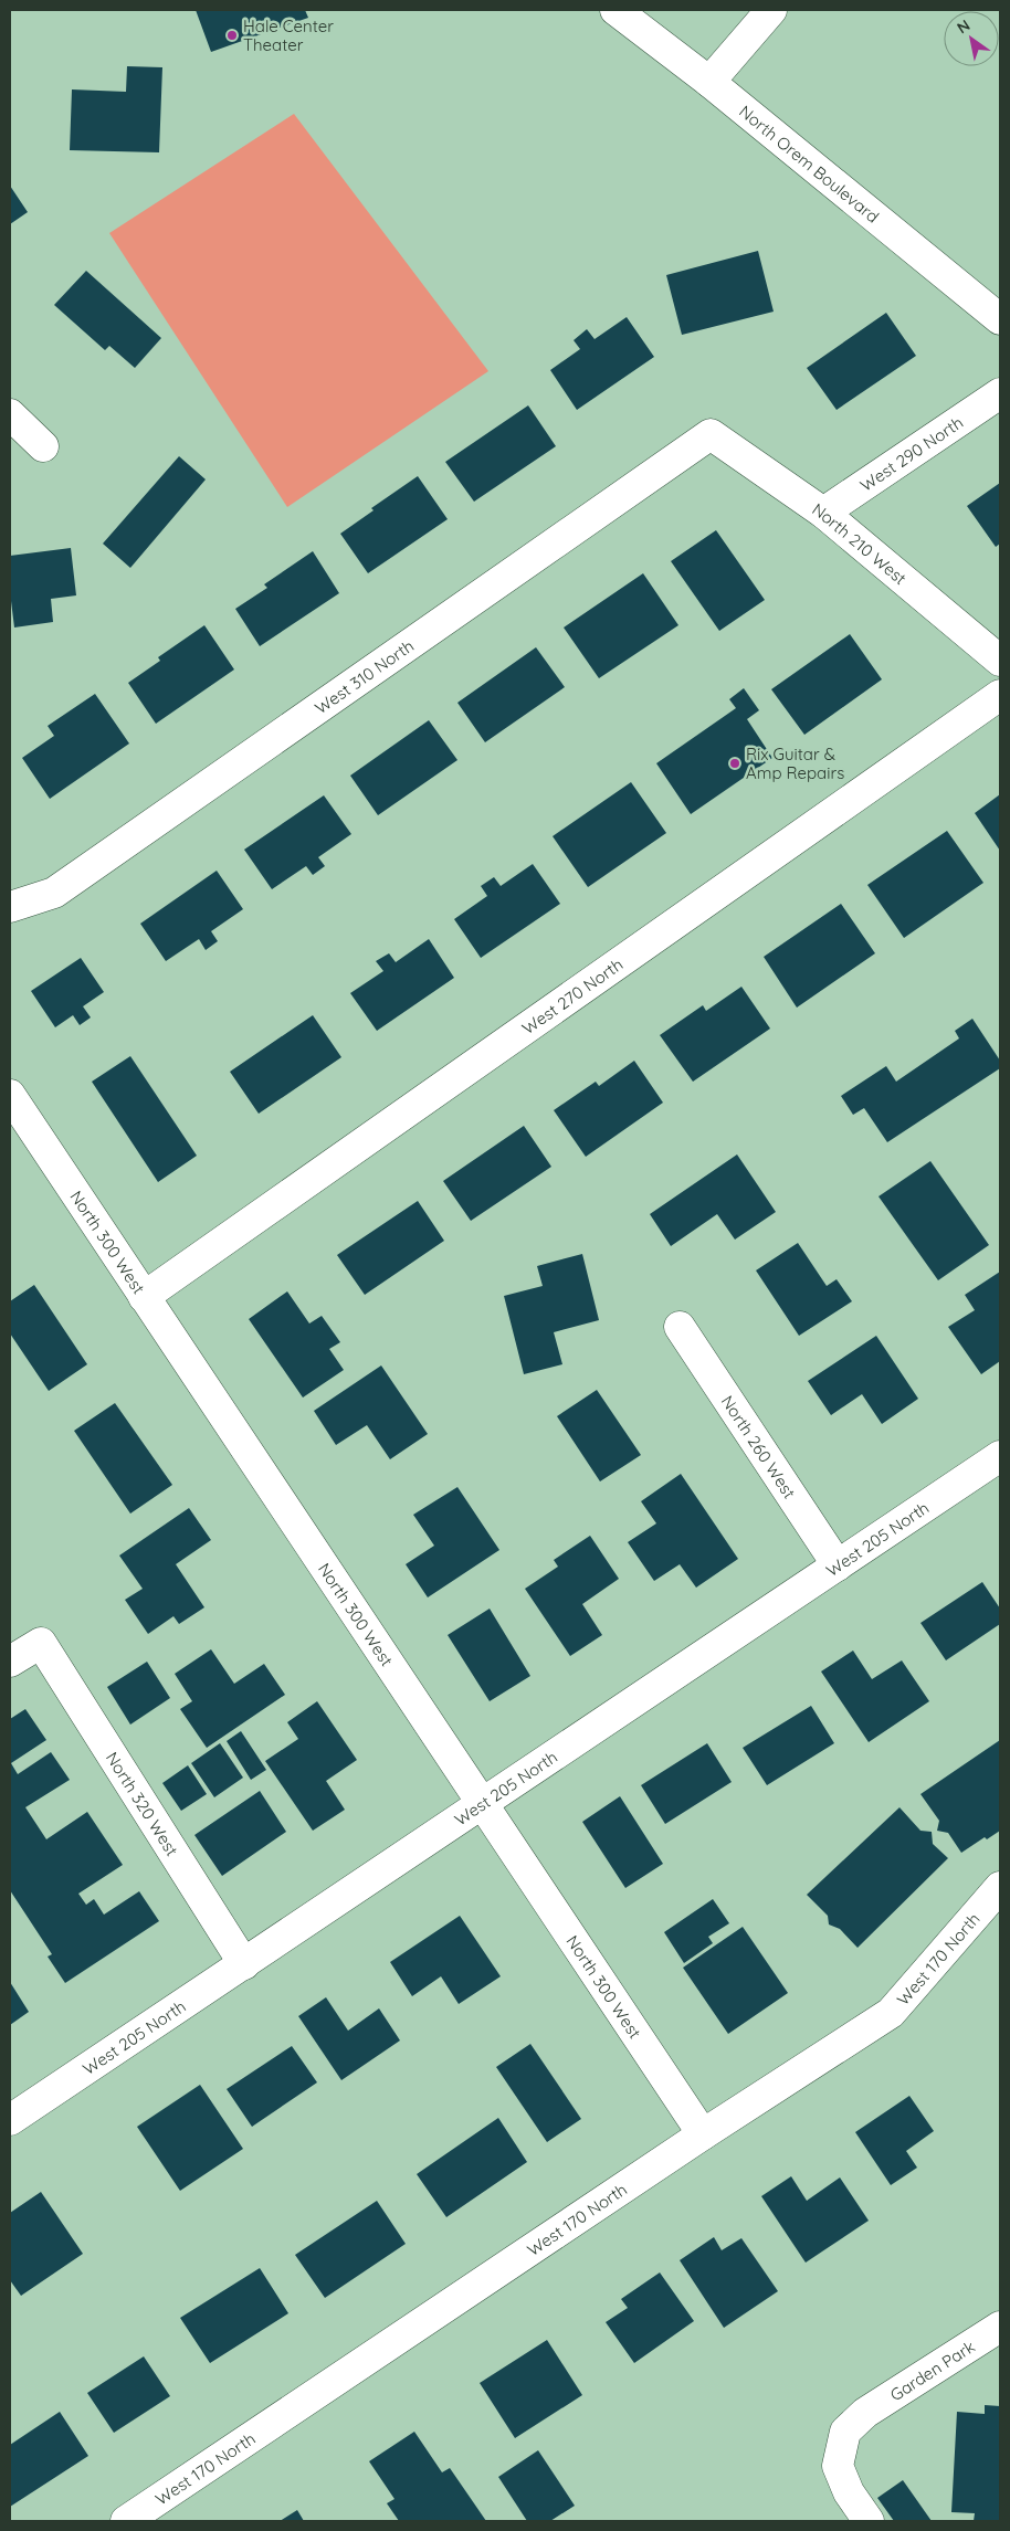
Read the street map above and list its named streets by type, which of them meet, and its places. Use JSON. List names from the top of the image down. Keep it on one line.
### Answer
{"streets":{"street":["North Orem Boulevard","West 290 North","North 210 West","West 310 North","West 270 North","North 300 West","North 260 West","West 205 North","North 320 West","West 170 North","Garden Park"]},"crossings":[["West 290 North","North 210 West"],["North 210 West","West 310 North"],["West 270 North","North 300 West"],["North 300 West","West 205 North"],["North 300 West","West 170 North"],["North 260 West","West 205 North"],["West 205 North","North 320 West"]],"places":["Hale Center Theater","Rix Guitar & Amp Repairs"],"north":"top left"}
